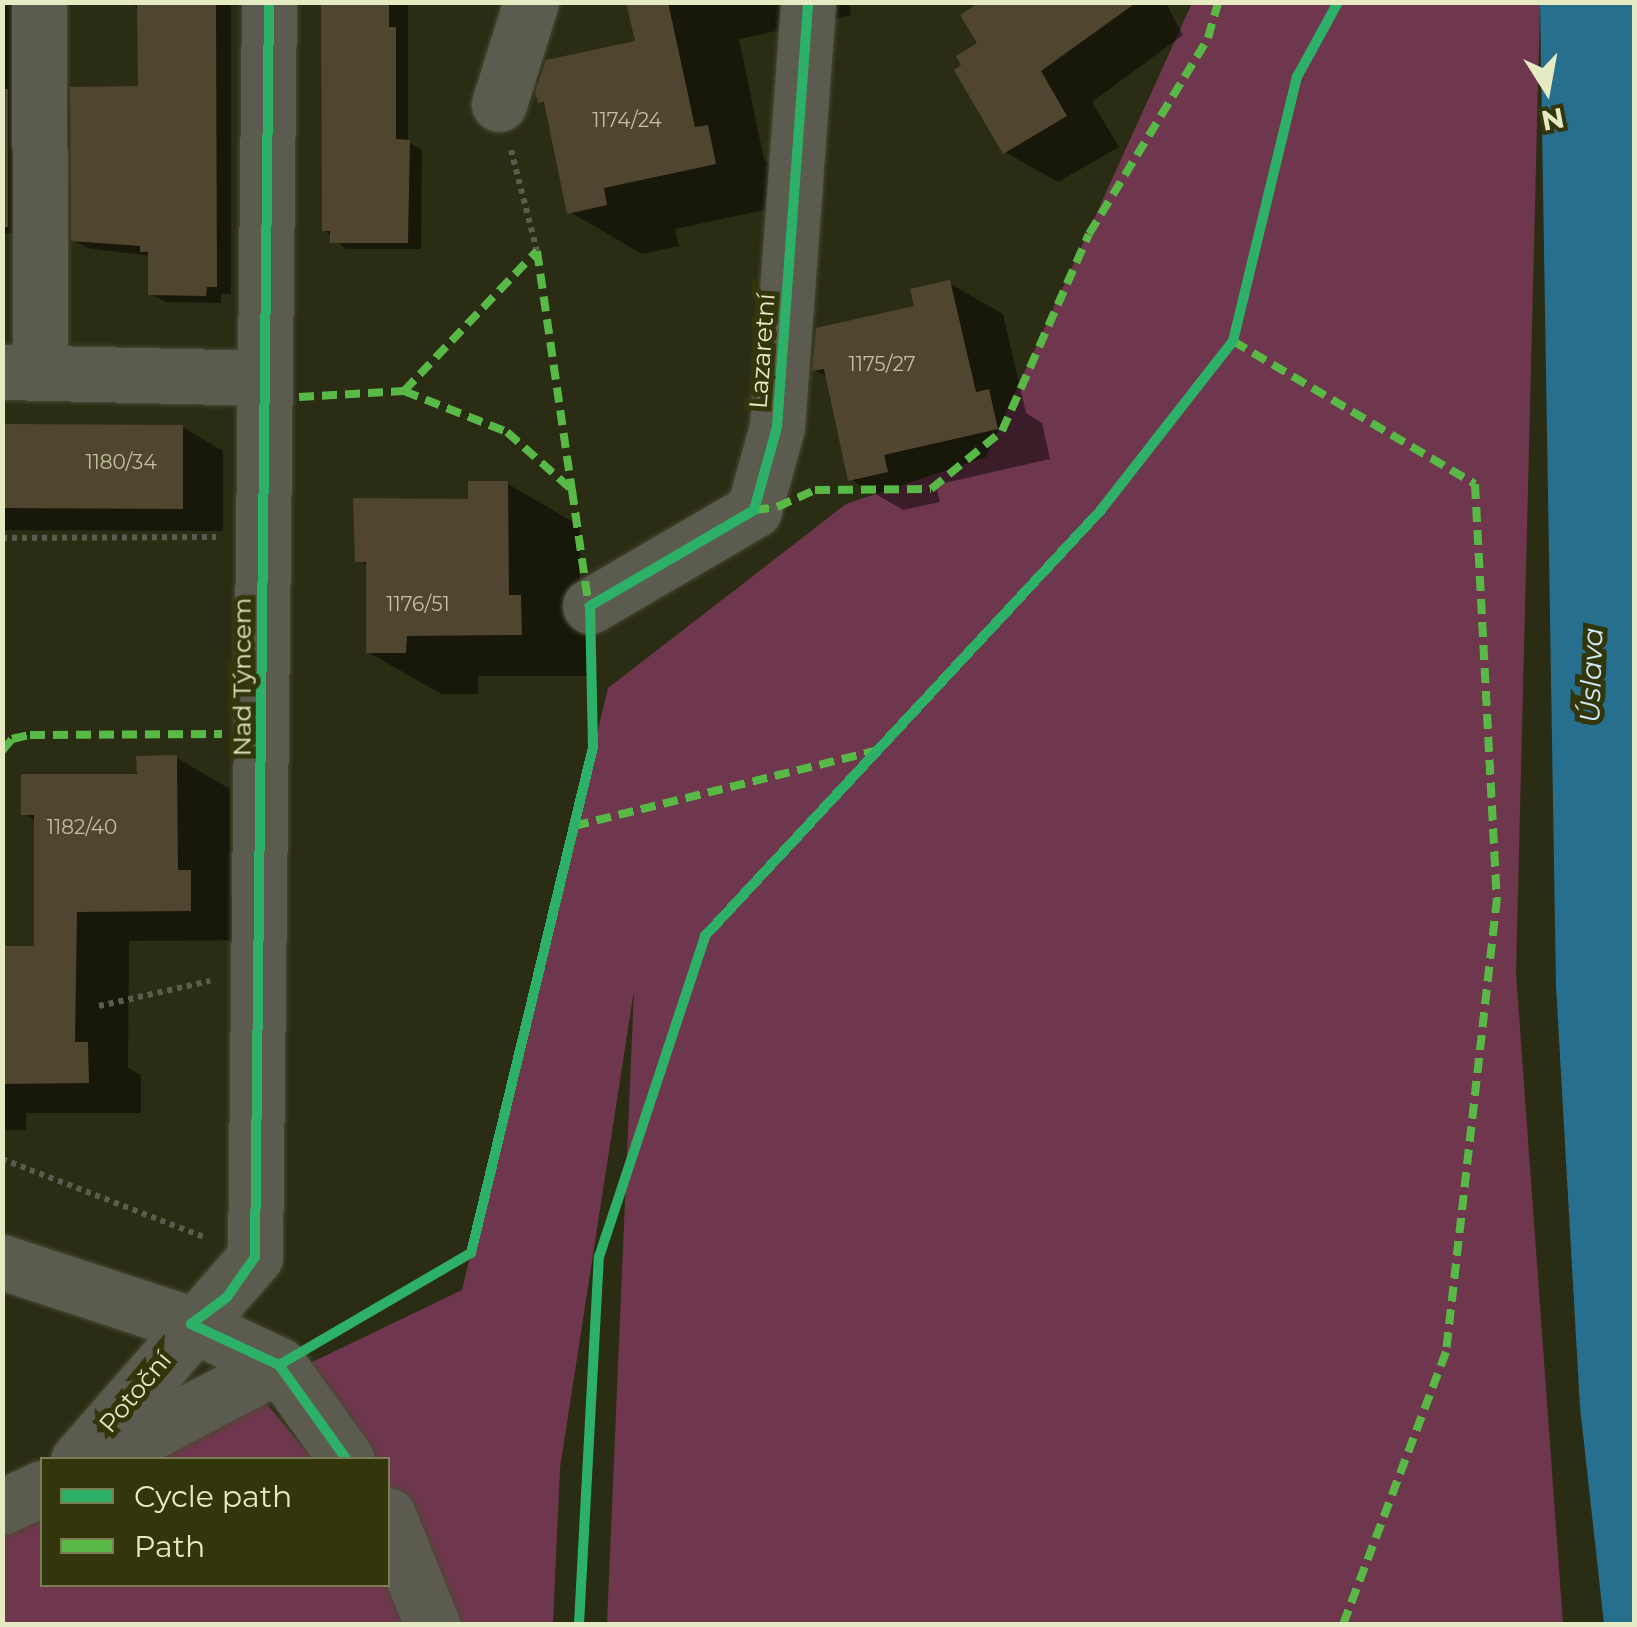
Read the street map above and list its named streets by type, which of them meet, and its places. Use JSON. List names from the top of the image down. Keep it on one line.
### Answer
{"streets":{"street":["Lazaretní","Nad Týncem","Potoční"]},"water":["Úslava"],"house_numbers":["1174/24","1175/27","1180/34","1176/51","1182/40"],"legend":["Cycle path","Path"],"north":"bottom"}
